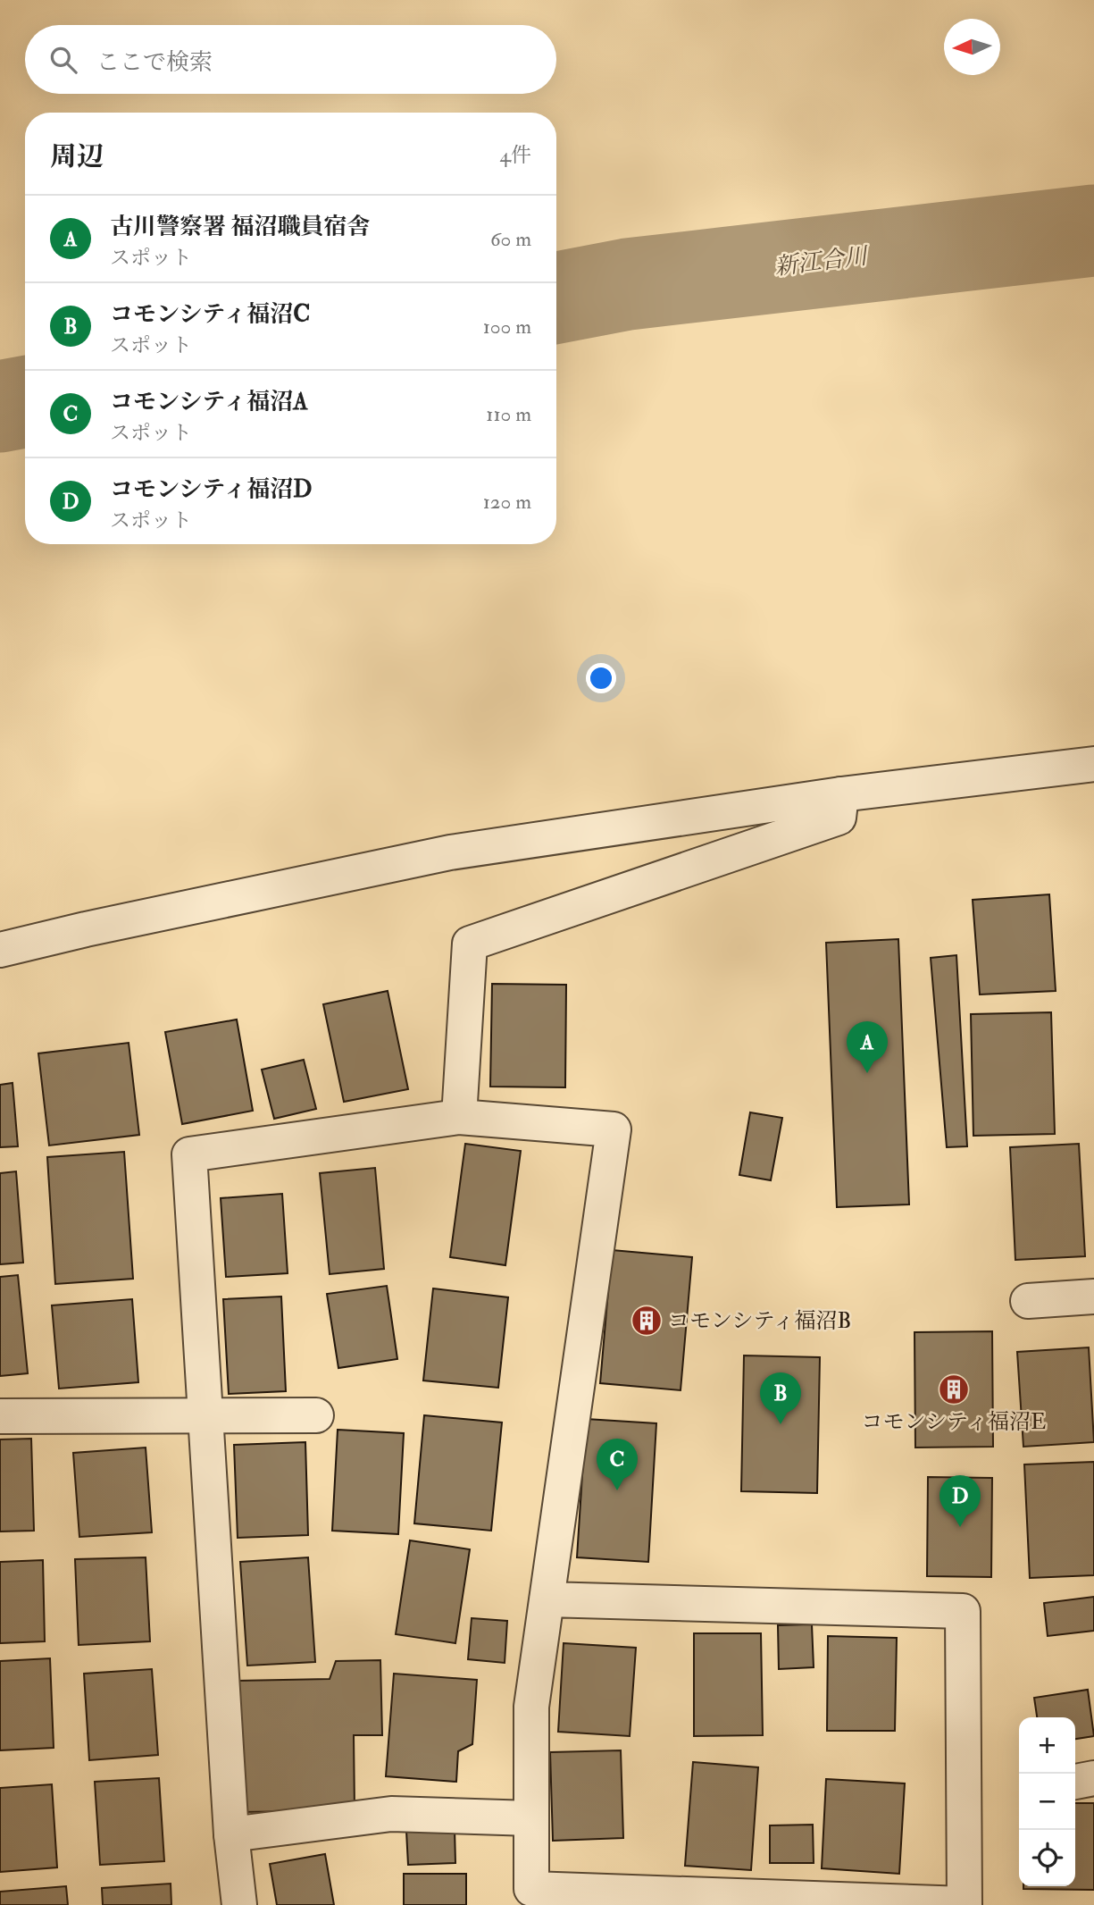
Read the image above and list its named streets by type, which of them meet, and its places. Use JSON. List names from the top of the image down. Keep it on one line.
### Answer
{"water":["新江合川"],"places":{"building":["コモンシティ福沼B","コモンシティ福沼E"]},"north":"left","page":{"search":"ここで検索","heading":["周辺","4件"],"list":[{"mark":"A","name":"古川警察署 福沼職員宿舎","note":"スポット","value":"60 m"},{"mark":"B","name":"コモンシティ福沼C","note":"スポット","value":"100 m"},{"mark":"C","name":"コモンシティ福沼A","note":"スポット","value":"110 m"},{"mark":"D","name":"コモンシティ福沼D","note":"スポット","value":"120 m"}],"pins":["A","B","C","D"],"map_buttons":["+","−"]}}
